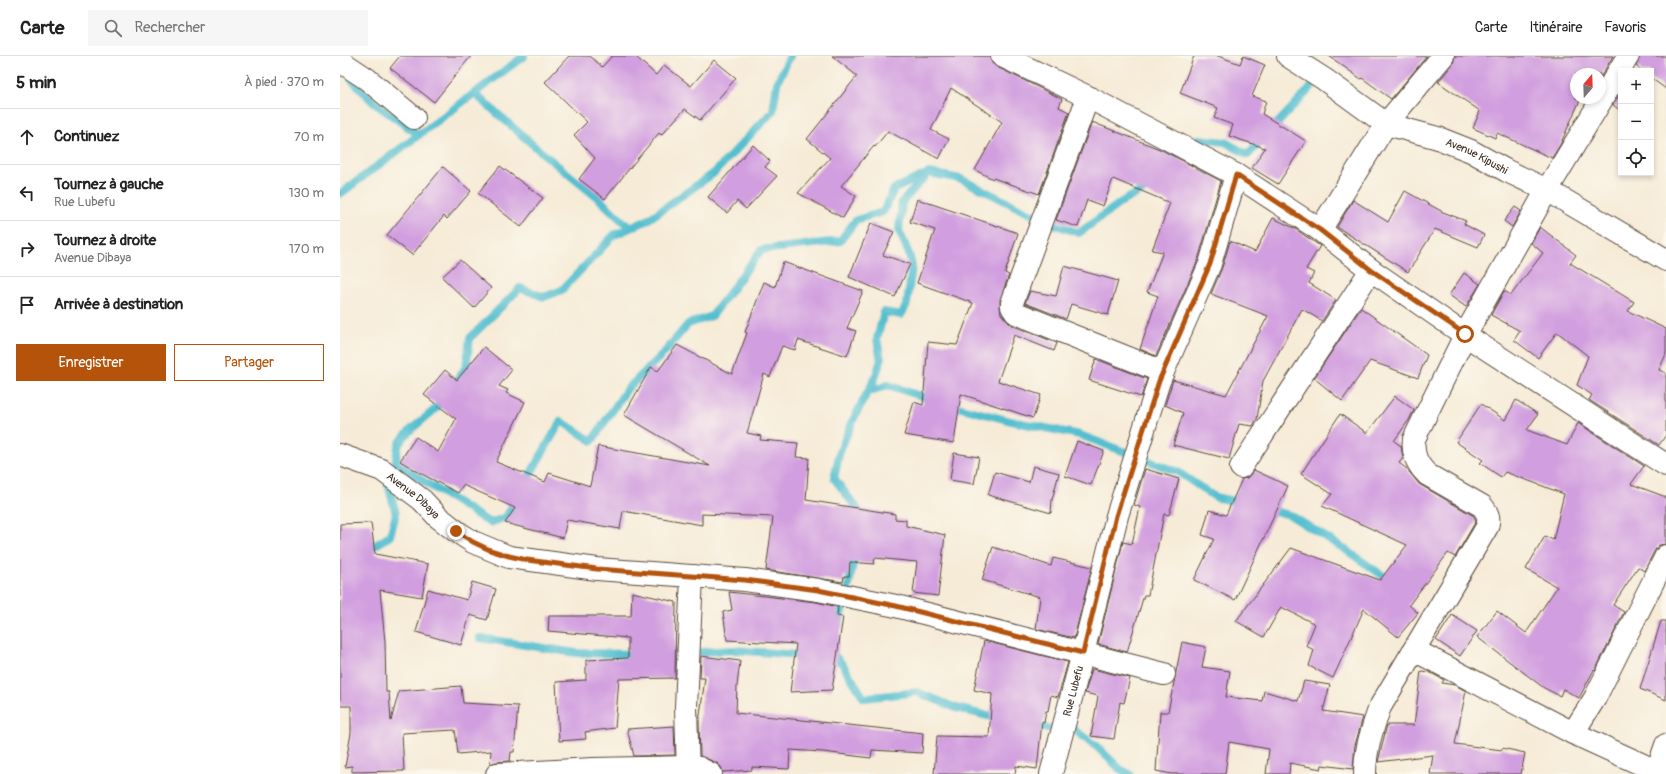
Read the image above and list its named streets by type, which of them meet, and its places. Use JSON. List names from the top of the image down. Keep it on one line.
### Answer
{"streets":{"street":["Avenue Kipushi","Avenue Dibaya","Rue Lubefu"]},"crossings":[["Avenue Dibaya","Rue Lubefu"]],"north":"top","page":{"header":"Carte","search":"Rechercher","nav":["Carte","Itinéraire","Favoris"],"heading":["5 min","À pied · 370 m"],"map_buttons":["+","−"],"list":[["Continuez","70 m"],["Tournez à gauche","Rue Lubefu","130 m"],["Tournez à droite","Avenue Dibaya","170 m"],"Arrivée à destination"],"buttons":["Enregistrer","Partager"]}}
